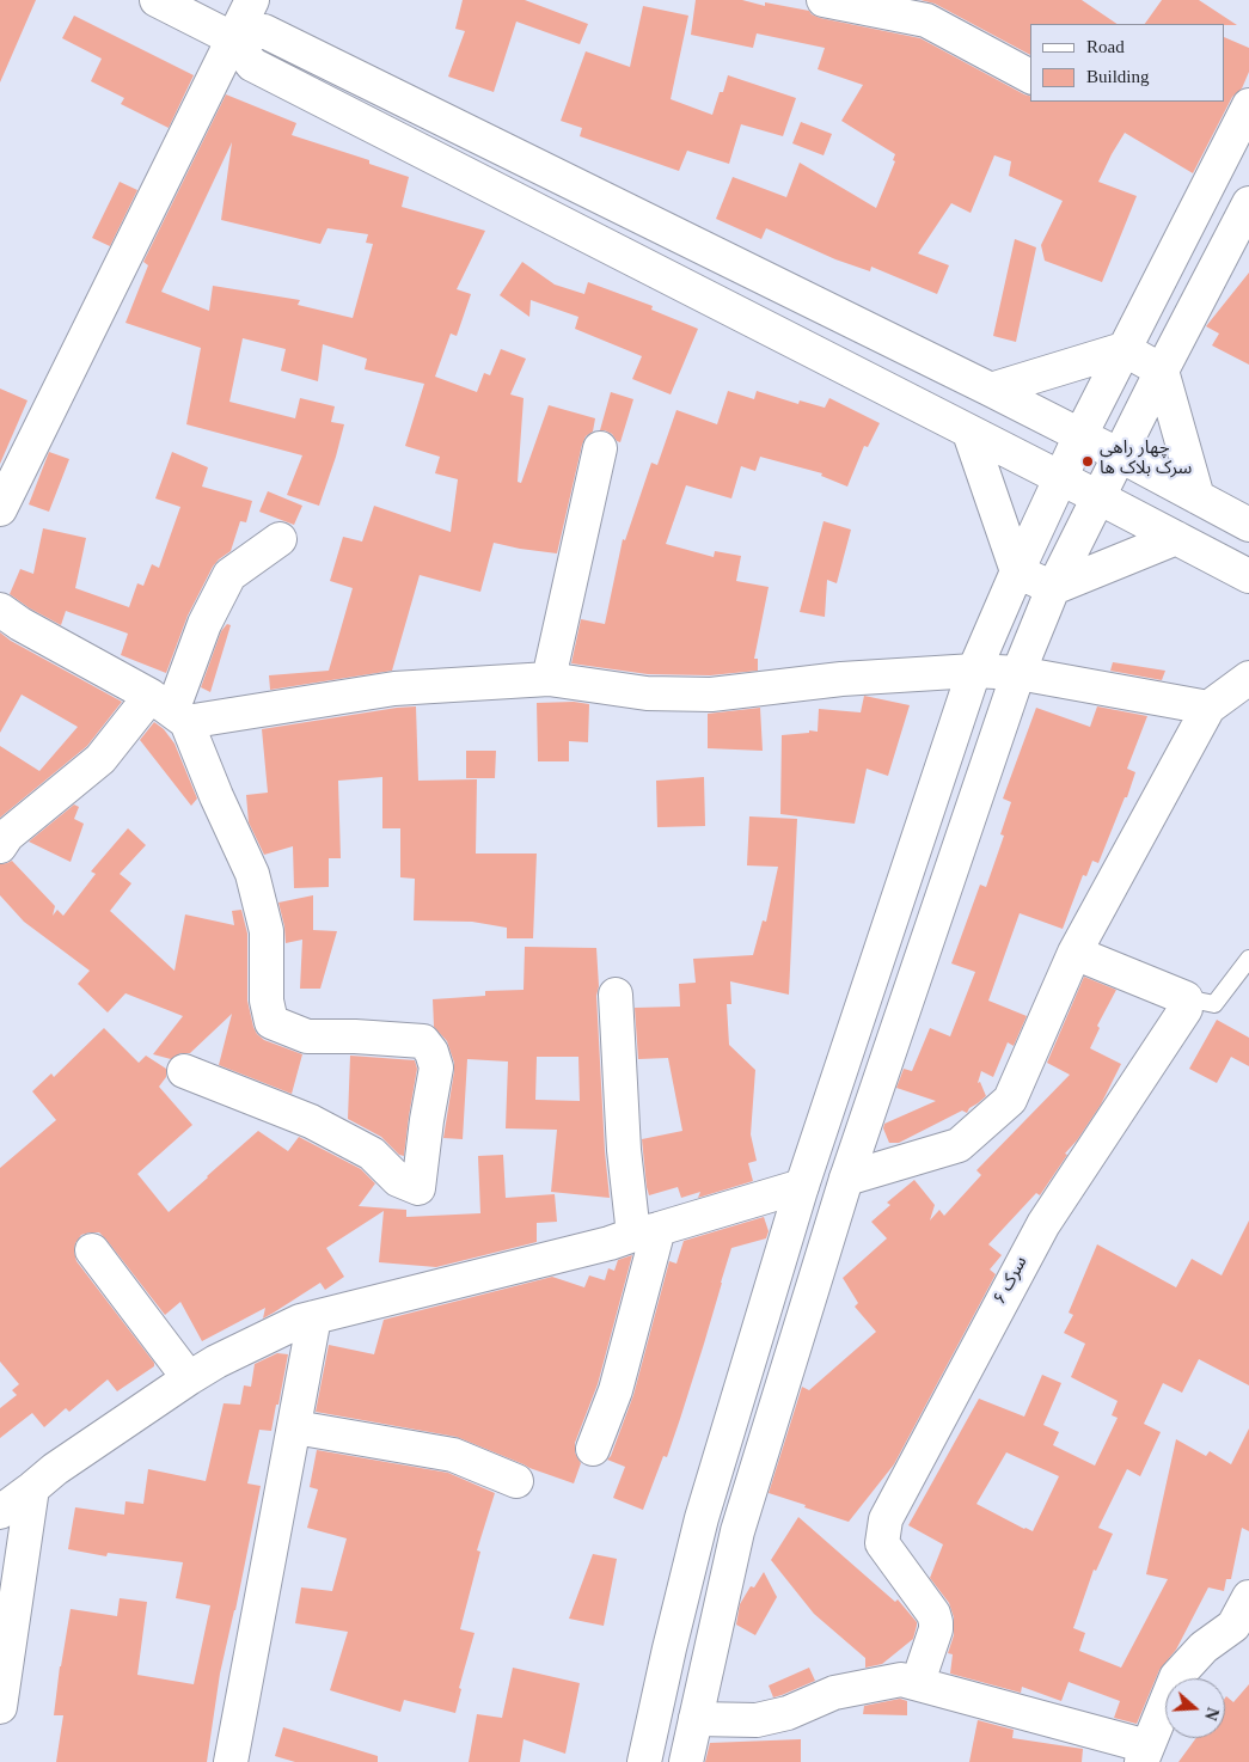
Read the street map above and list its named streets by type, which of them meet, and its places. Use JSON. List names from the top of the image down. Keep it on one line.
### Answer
{"streets":{"street":["سرک ۶"]},"places":["چهار راهی سرک بلاک ها"],"legend":["Road","Building"],"north":"right"}
